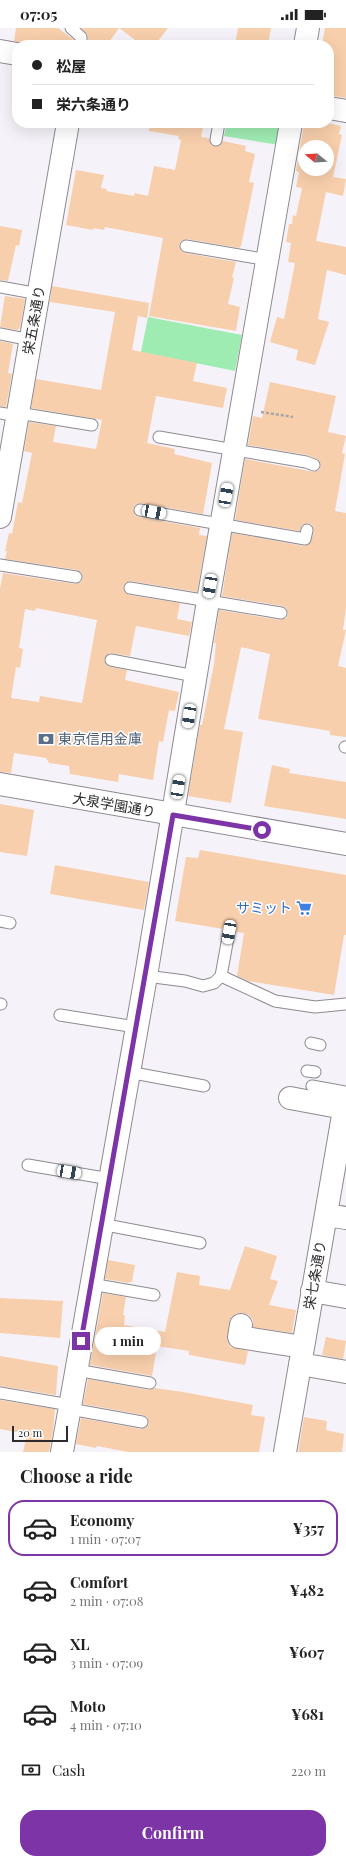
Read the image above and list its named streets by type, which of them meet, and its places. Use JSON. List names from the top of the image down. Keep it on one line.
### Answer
{"streets":{"street":["栄五条通り","大泉学園通り","栄七条通り"]},"places":{"bank":["東京信用金庫"],"supermarket":["サミット"]},"scale_bar":"20 m","north":"left","page":{"status":"07:05","banner":["松屋","栄六条通り"],"bubble":"1 min","scale":"20 m","heading":"Choose a ride","list":[{"name":"Economy","note":"1 min · 07:07","value":"¥357"},{"name":"Comfort","note":"2 min · 07:08","value":"¥482"},{"name":"XL","note":"3 min · 07:09","value":"¥607"},{"name":"Moto","note":"4 min · 07:10","value":"¥681"}],"pay":["Cash","220 m"],"buttons":"Confirm"}}
